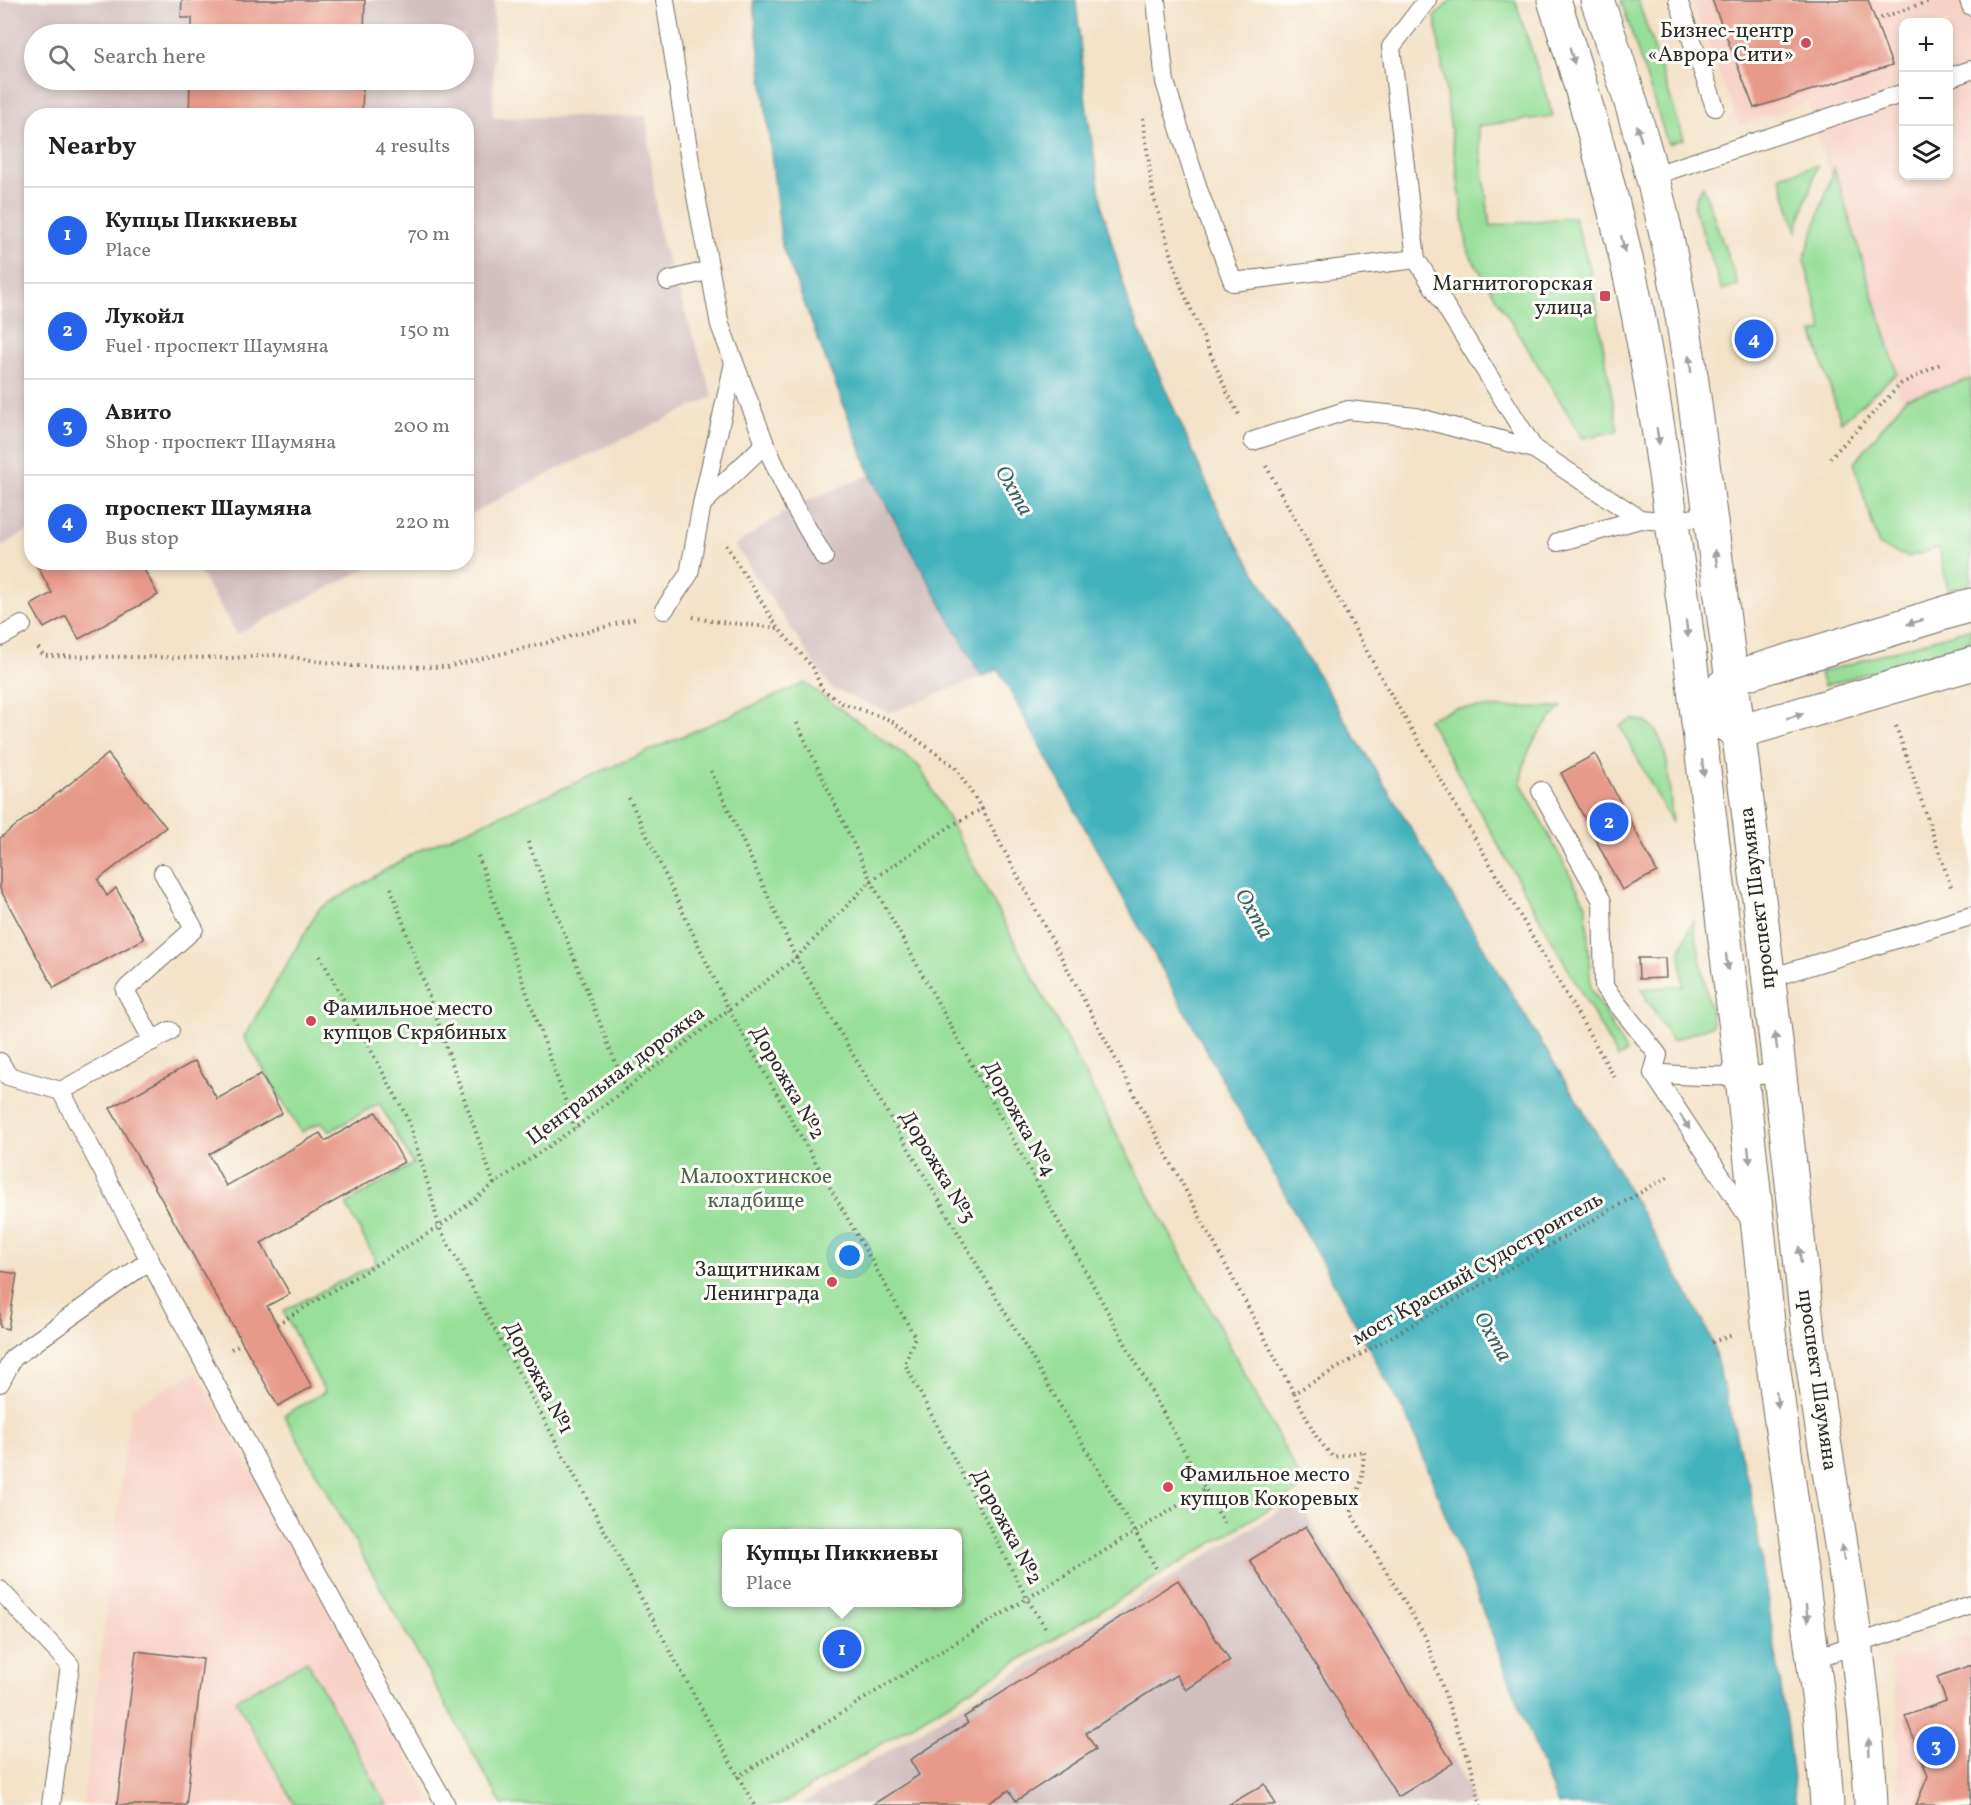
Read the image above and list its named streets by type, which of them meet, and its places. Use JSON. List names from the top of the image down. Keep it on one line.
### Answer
{"streets":{"street":["проспект Шаумяна"],"path":["Центральная дорожка","Дорожка №2","Дорожка №4","Дорожка №3","мост Красный Судостроитель","Дорожка №1"]},"crossings":[["Центральная дорожка","Дорожка №2"],["Центральная дорожка","Дорожка №4"],["Центральная дорожка","Дорожка №3"],["Центральная дорожка","Дорожка №1"]],"water":["Охта"],"parks":["Малоохтинское кладбище"],"places":{"other":["Бизнес-центр «Аврора Сити»","Фамильное место купцов Скрябиных","Защитникам Ленинграда","Фамильное место купцов Кокоревых"],"transit":["Магнитогорская улица"]},"page":{"map_buttons":["+","−"],"search":"Search here","heading":["Nearby","4 results"],"list":[{"mark":"1","name":"Купцы Пиккиевы","note":"Place","value":"70 m"},{"mark":"2","name":"Лукойл","note":"Fuel · проспект Шаумяна","value":"150 m"},{"mark":"3","name":"Авито","note":"Shop · проспект Шаумяна","value":"200 m"},{"mark":"4","name":"проспект Шаумяна","note":"Bus stop","value":"220 m"}],"pins":["4","2","1","3"],"popup":["Купцы Пиккиевы","Place"]}}
